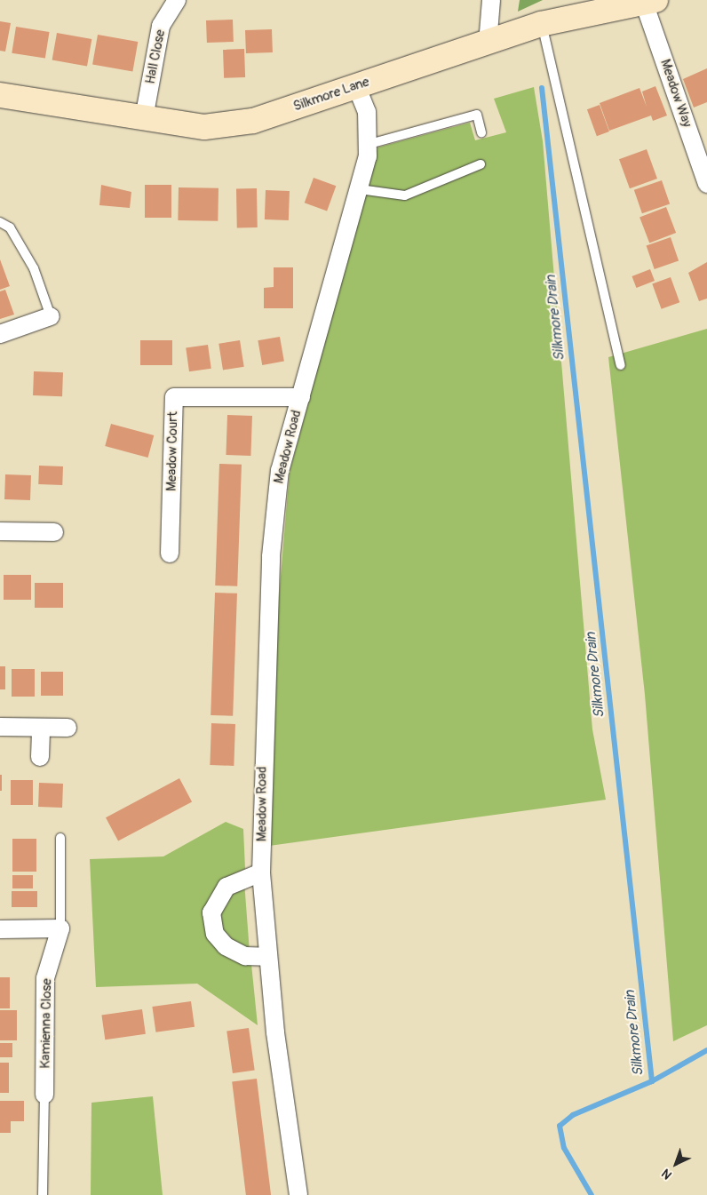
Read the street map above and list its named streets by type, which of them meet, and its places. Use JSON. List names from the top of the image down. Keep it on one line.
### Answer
{"streets":{"street":["Hall Close","Meadow Way","Silkmore Lane","Meadow Road","Meadow Court","Kamienna Close"]},"crossings":[["Hall Close","Silkmore Lane"],["Meadow Way","Silkmore Lane"],["Silkmore Lane","Meadow Road"],["Meadow Road","Meadow Court"]],"water":["Silkmore Drain"],"north":"bottom left"}
